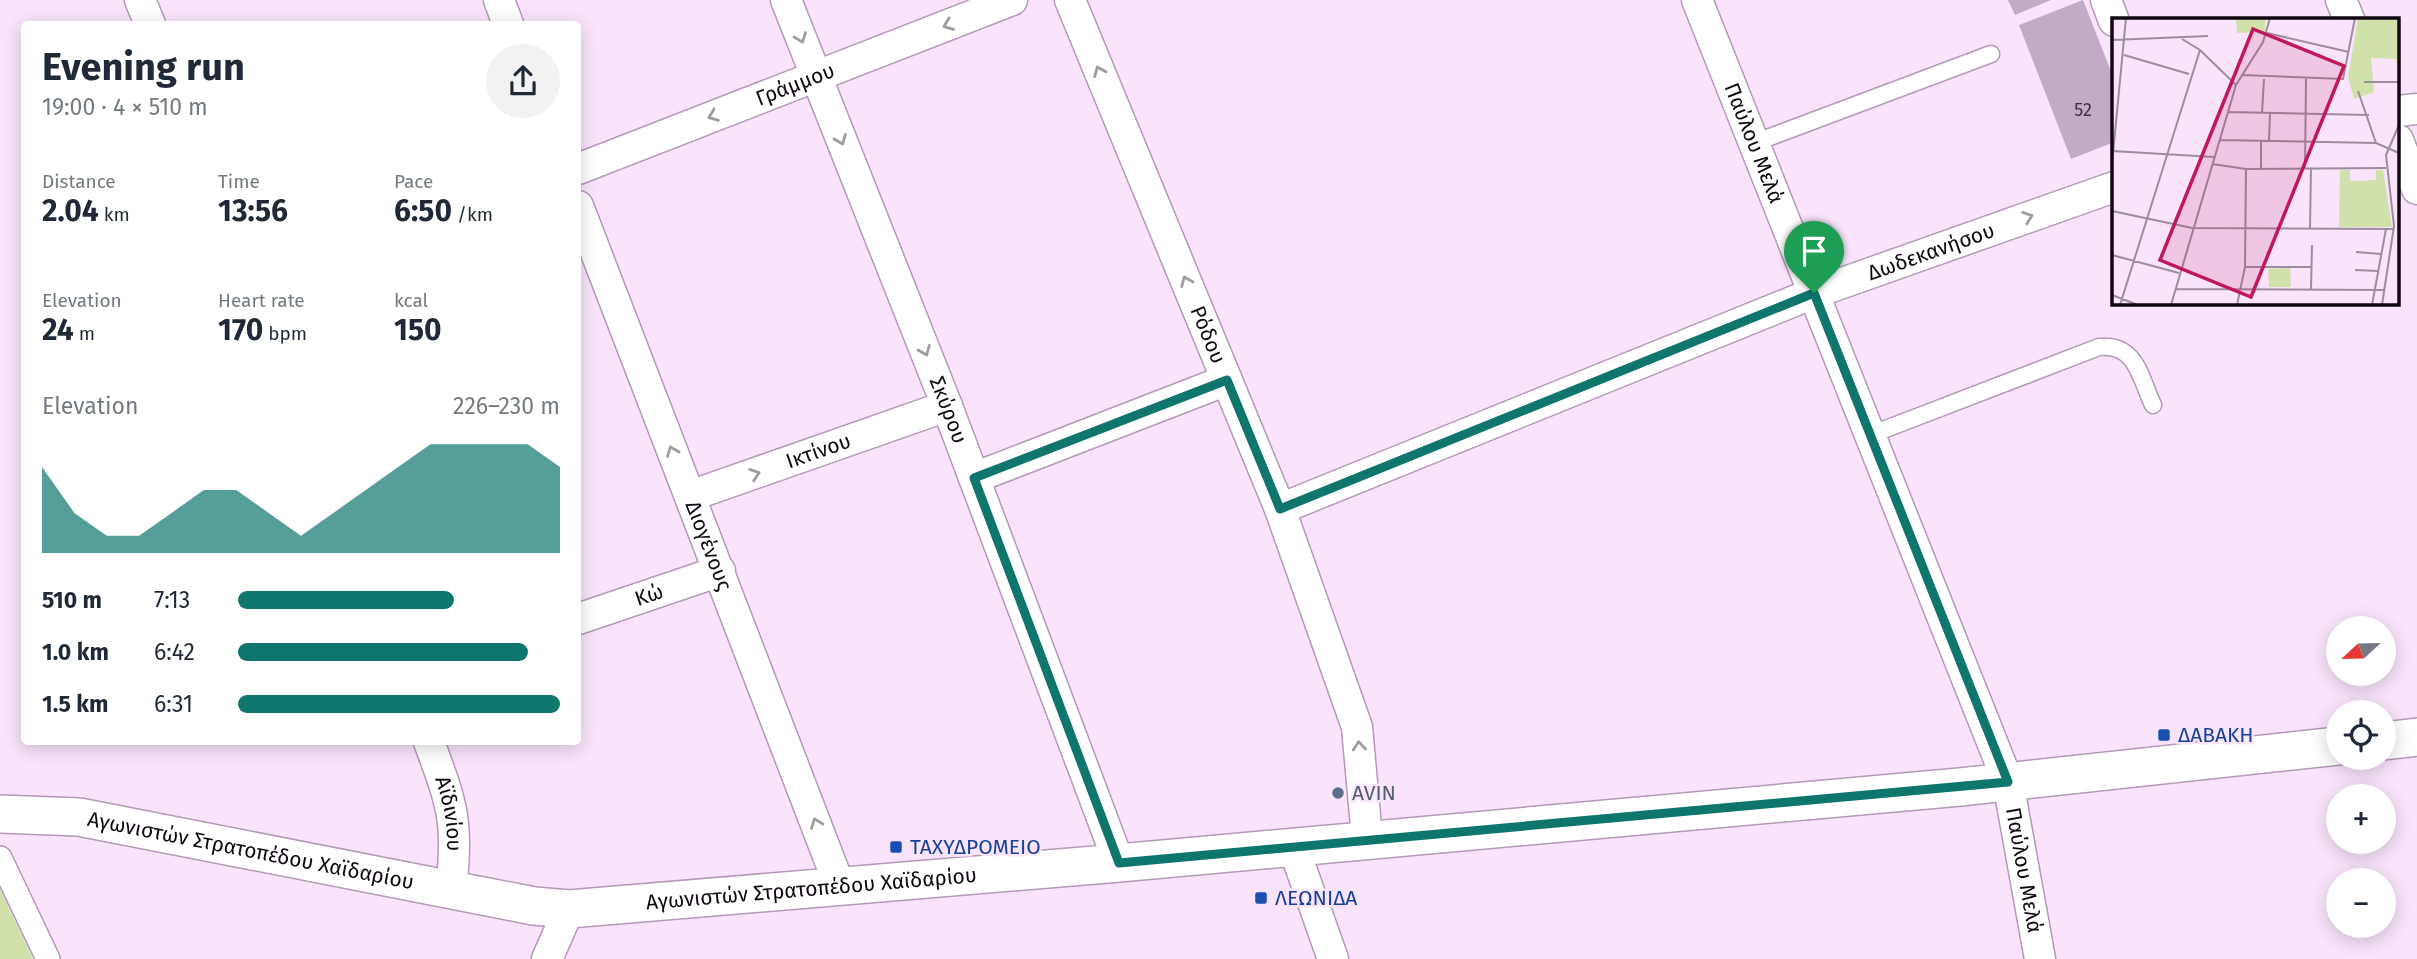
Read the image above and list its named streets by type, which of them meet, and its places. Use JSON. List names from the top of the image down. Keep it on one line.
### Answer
{"streets":{"street":["Γράμμου","Παύλου Μελά","Δωδεκανήσου","Ρόδου","Σκύρου","Ικτίνου","Διογένους","Κώ","Αϊδινίου","Αγωνιστών Στρατοπέδου Χαϊδαρίου"]},"crossings":[["Γράμμου","Σκύρου"],["Παύλου Μελά","Δωδεκανήσου"],["Παύλου Μελά","Αγωνιστών Στρατοπέδου Χαϊδαρίου"],["Δωδεκανήσου","Ρόδου"],["Ρόδου","Αγωνιστών Στρατοπέδου Χαϊδαρίου"],["Σκύρου","Ικτίνου"],["Σκύρου","Αγωνιστών Στρατοπέδου Χαϊδαρίου"],["Ικτίνου","Διογένους"],["Διογένους","Κώ"],["Διογένους","Αγωνιστών Στρατοπέδου Χαϊδαρίου"],["Αϊδινίου","Αγωνιστών Στρατοπέδου Χαϊδαρίου"]],"one_way":["Γράμμου","Δωδεκανήσου","Ρόδου","Σκύρου","Ικτίνου","Διογένους"],"places":{"transit":["ΔΑΒΑΚΗ","ΤΑΧΥΔΡΟΜΕΙΟ","ΛΕΩΝΙΔΑ"],"other":["AVIN"]},"house_numbers":["52"],"north":"left","page":{"heading":["Evening run","19:00 · 4 × 510 m"],"stats":[["Distance","2.04 km"],["Time","13:56"],["Pace","6:50 /km"],["Elevation","24 m"],["Heart rate","170 bpm"],["kcal","150"]],"chart":["Elevation","226–230 m"],"list":[{"name":"510 m","note":"7:13"},{"name":"1.0 km","note":"6:42"},{"name":"1.5 km","note":"6:31"}],"map_buttons":["+","−"]}}
